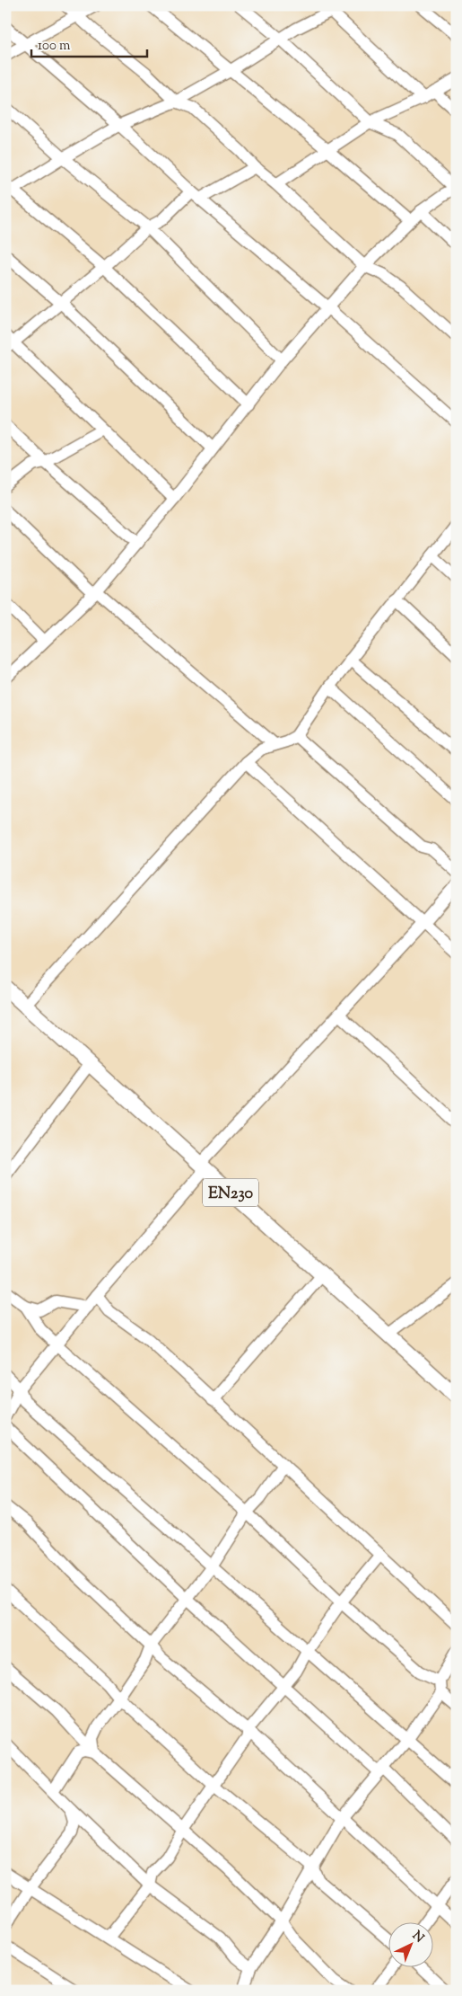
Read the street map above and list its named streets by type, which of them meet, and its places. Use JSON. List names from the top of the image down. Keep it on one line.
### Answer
{"streets":{"main road":["EN230"]},"scale_bar":"100 m","north":"top right"}
